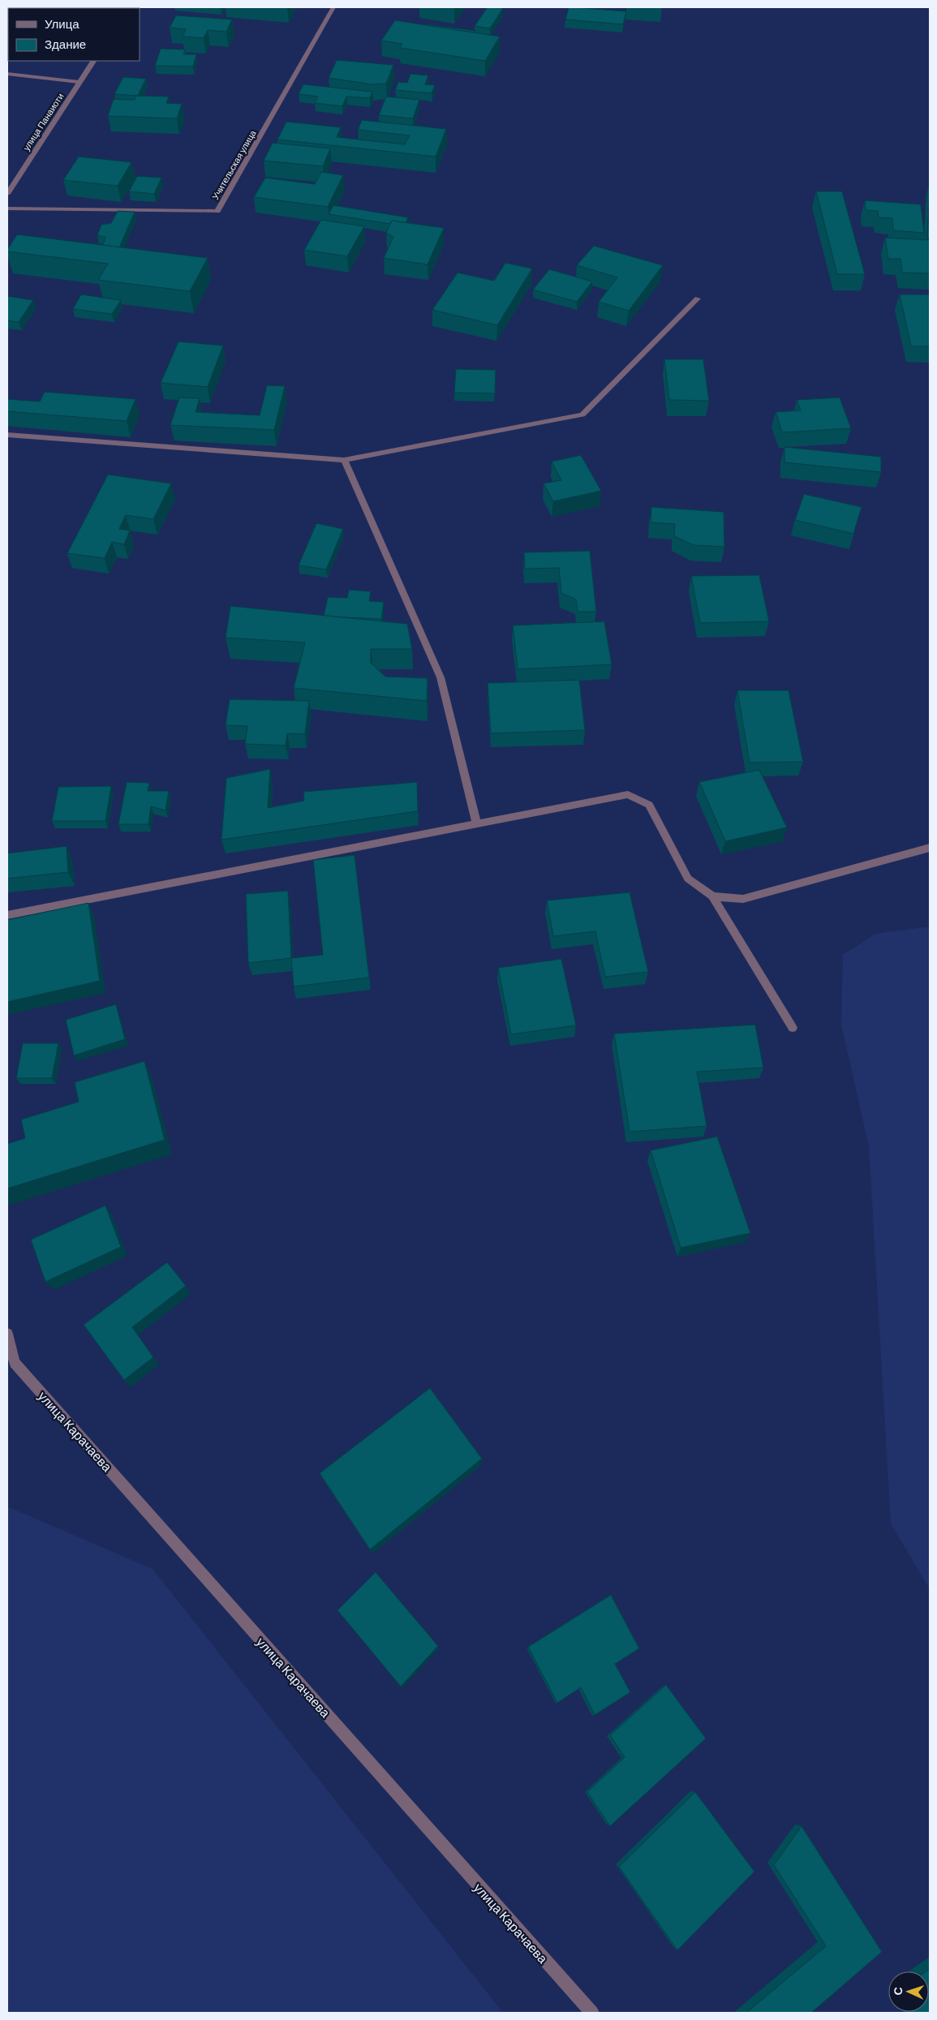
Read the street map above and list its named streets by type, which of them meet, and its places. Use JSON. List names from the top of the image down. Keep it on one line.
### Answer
{"streets":{"street":["улица Панаиоти","Учительская улица","улица Карачаева"]},"legend":["Улица","Здание"],"north":"left"}
